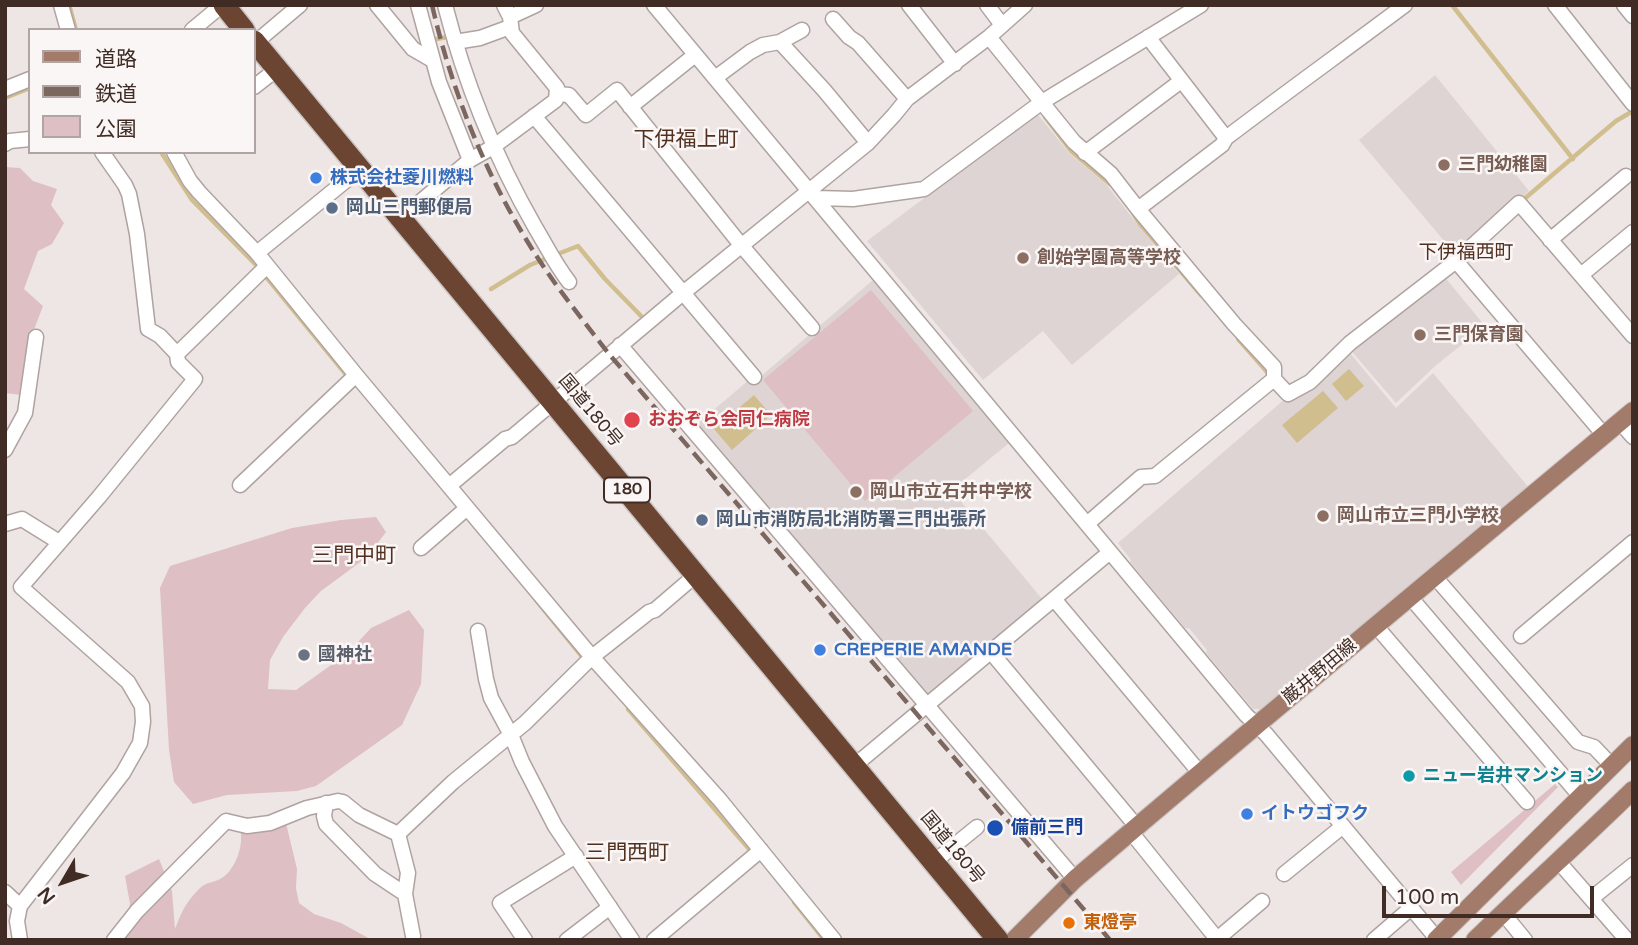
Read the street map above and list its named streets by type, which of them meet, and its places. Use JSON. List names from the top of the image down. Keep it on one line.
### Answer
{"streets":{"highway":["国道180号","180"],"main road":["巌井野田線"]},"districts":["下伊福上町","下伊福西町","三門中町","三門西町"],"places":["三門幼稚園","株式会社菱川燃料","岡山三門郵便局","創始学園高等学校","三門保育園","おおぞら会同仁病院","岡山市立石井中学校","岡山市立三門小学校","岡山市消防局北消防署三門出張所","CREPERIE AMANDE","國神社","ニュー岩井マンション","イトウゴフク","備前三門","東燈亭"],"legend":["道路","鉄道","公園"],"scale_bar":"100 m","north":"bottom left"}
